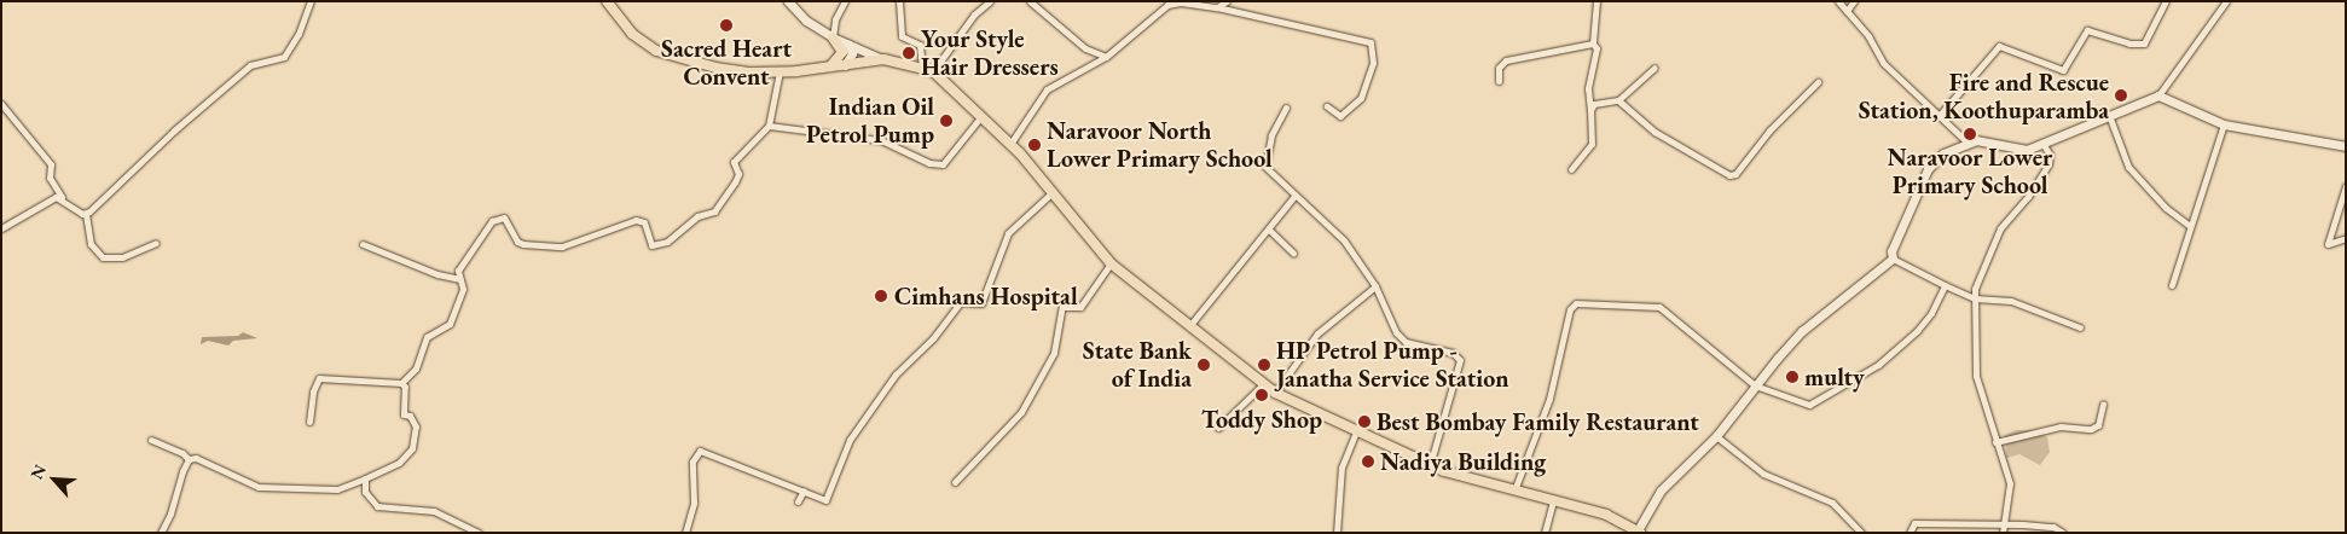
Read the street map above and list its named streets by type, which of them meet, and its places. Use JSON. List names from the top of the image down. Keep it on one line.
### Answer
{"places":["Sacred Heart Convent","Your Style Hair Dressers","Fire and Rescue Station, Koothuparamba","Indian Oil Petrol Pump","Naravoor Lower Primary School","Naravoor North Lower Primary School","Cimhans Hospital","State Bank of India","HP Petrol Pump - Janatha Service Station","multy","Toddy Shop","Best Bombay Family Restaurant","Nadiya Building"],"north":"top left"}
